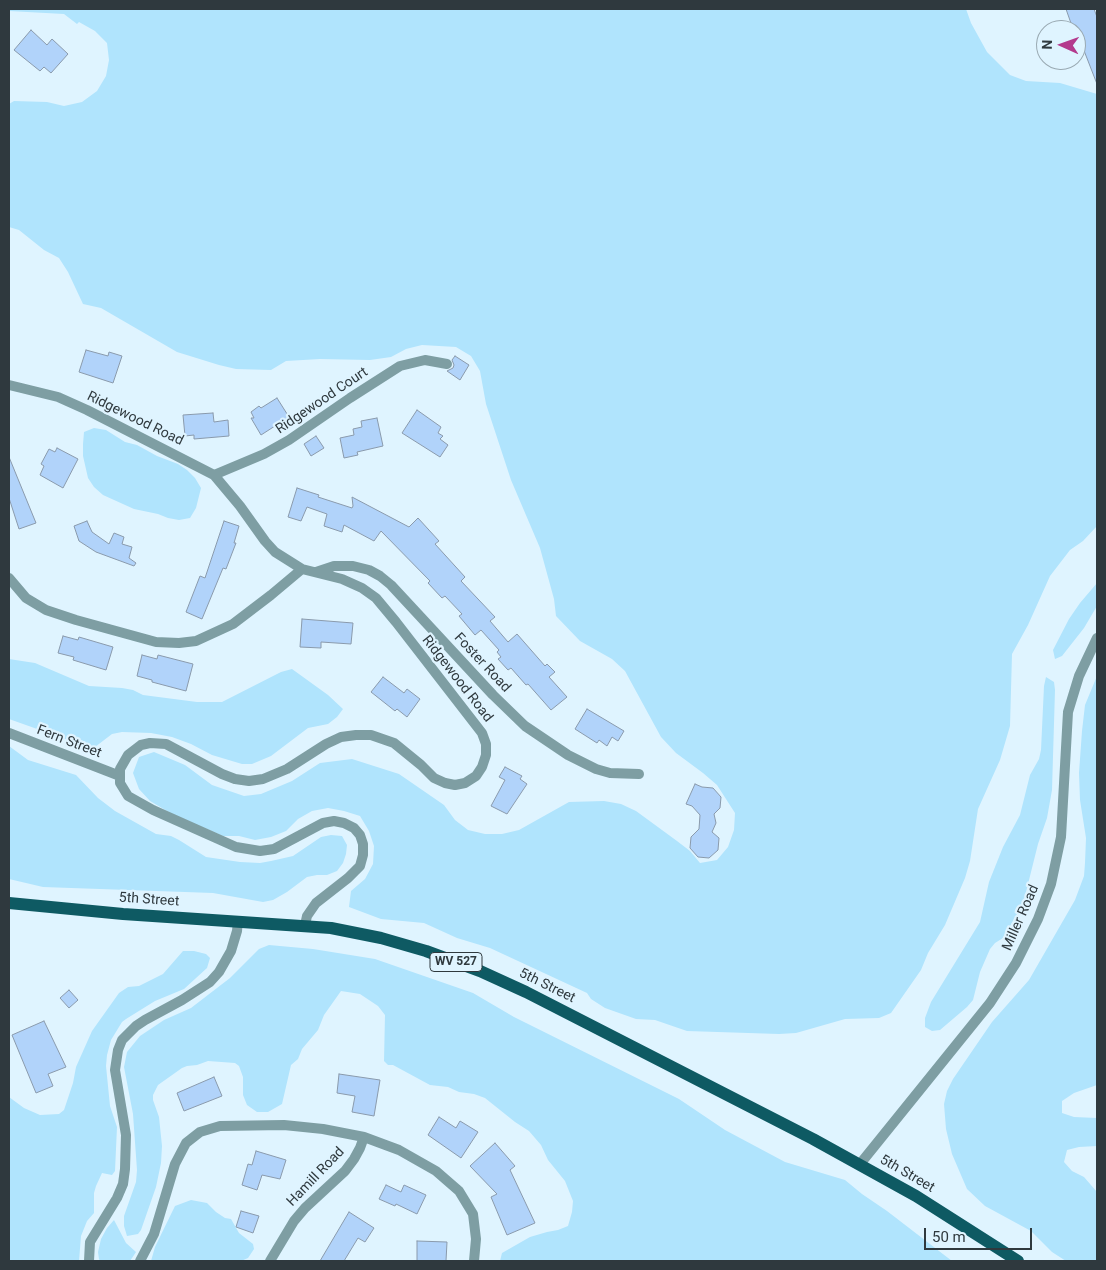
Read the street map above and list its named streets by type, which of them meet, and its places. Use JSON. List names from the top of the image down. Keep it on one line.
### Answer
{"streets":{"main road":["5th Street","WV 527"],"street":["Ridgewood Court","Ridgewood Road","Foster Road","Fern Street","Miller Road","Hamill Road"]},"crossings":[["Ridgewood Court","Ridgewood Road"],["Ridgewood Road","Foster Road"],["Ridgewood Road","Fern Street"],["5th Street","Miller Road"]],"scale_bar":"50 m","north":"left"}
